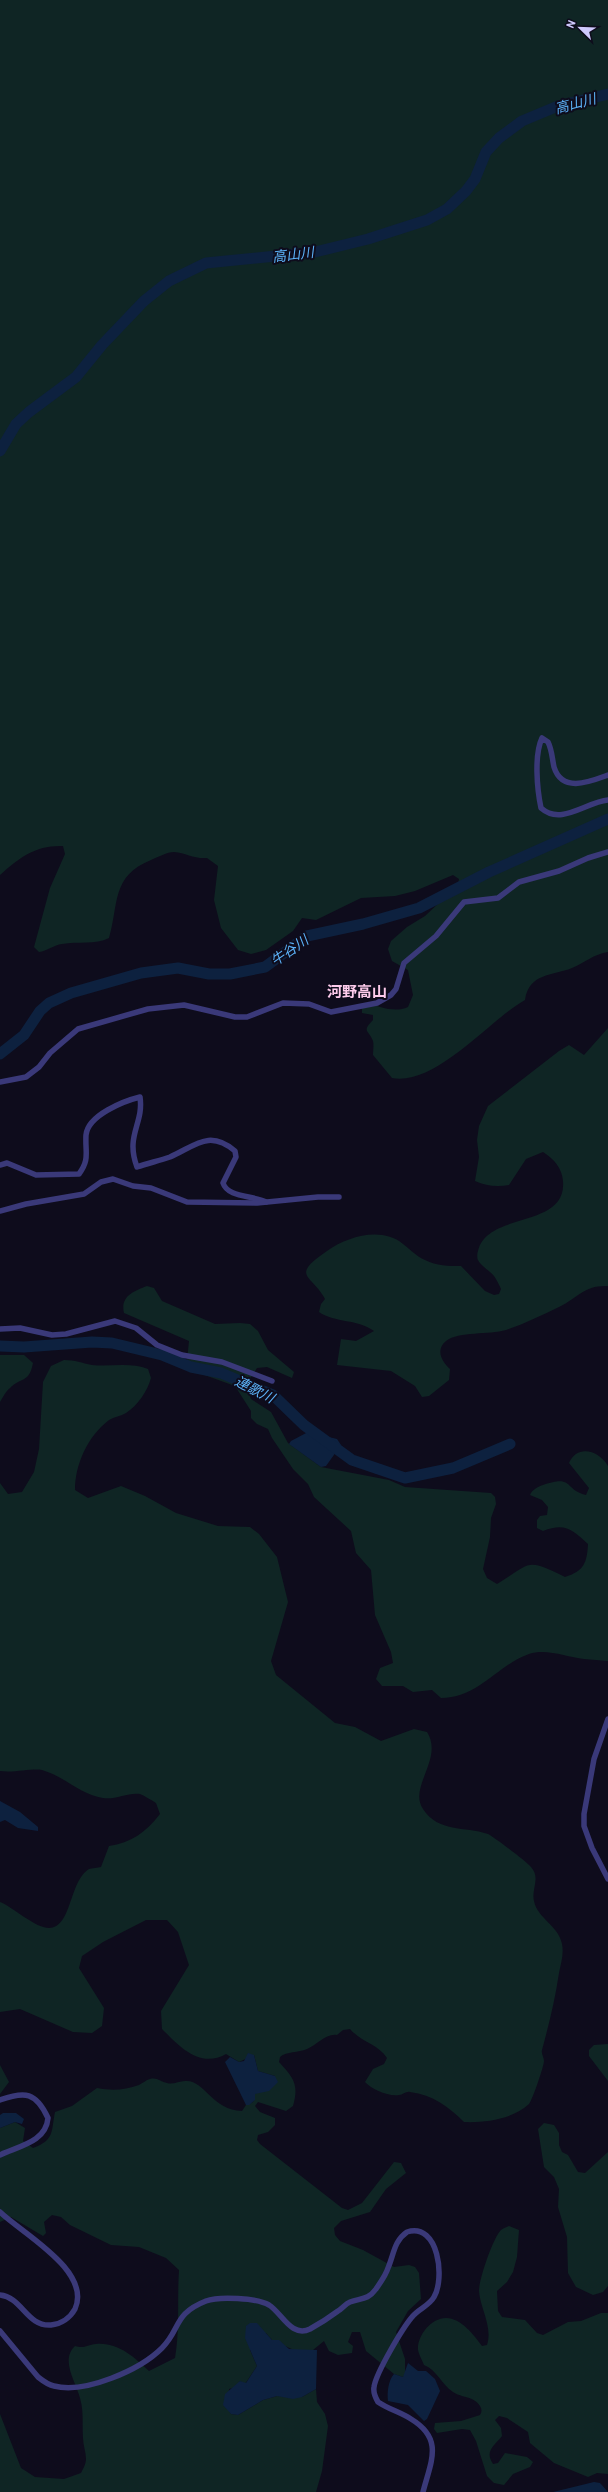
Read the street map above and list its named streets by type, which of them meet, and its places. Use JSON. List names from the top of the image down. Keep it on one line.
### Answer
{"districts":["河野高山"],"water":["高山川","牛谷川","連歌川"],"north":"top left"}
